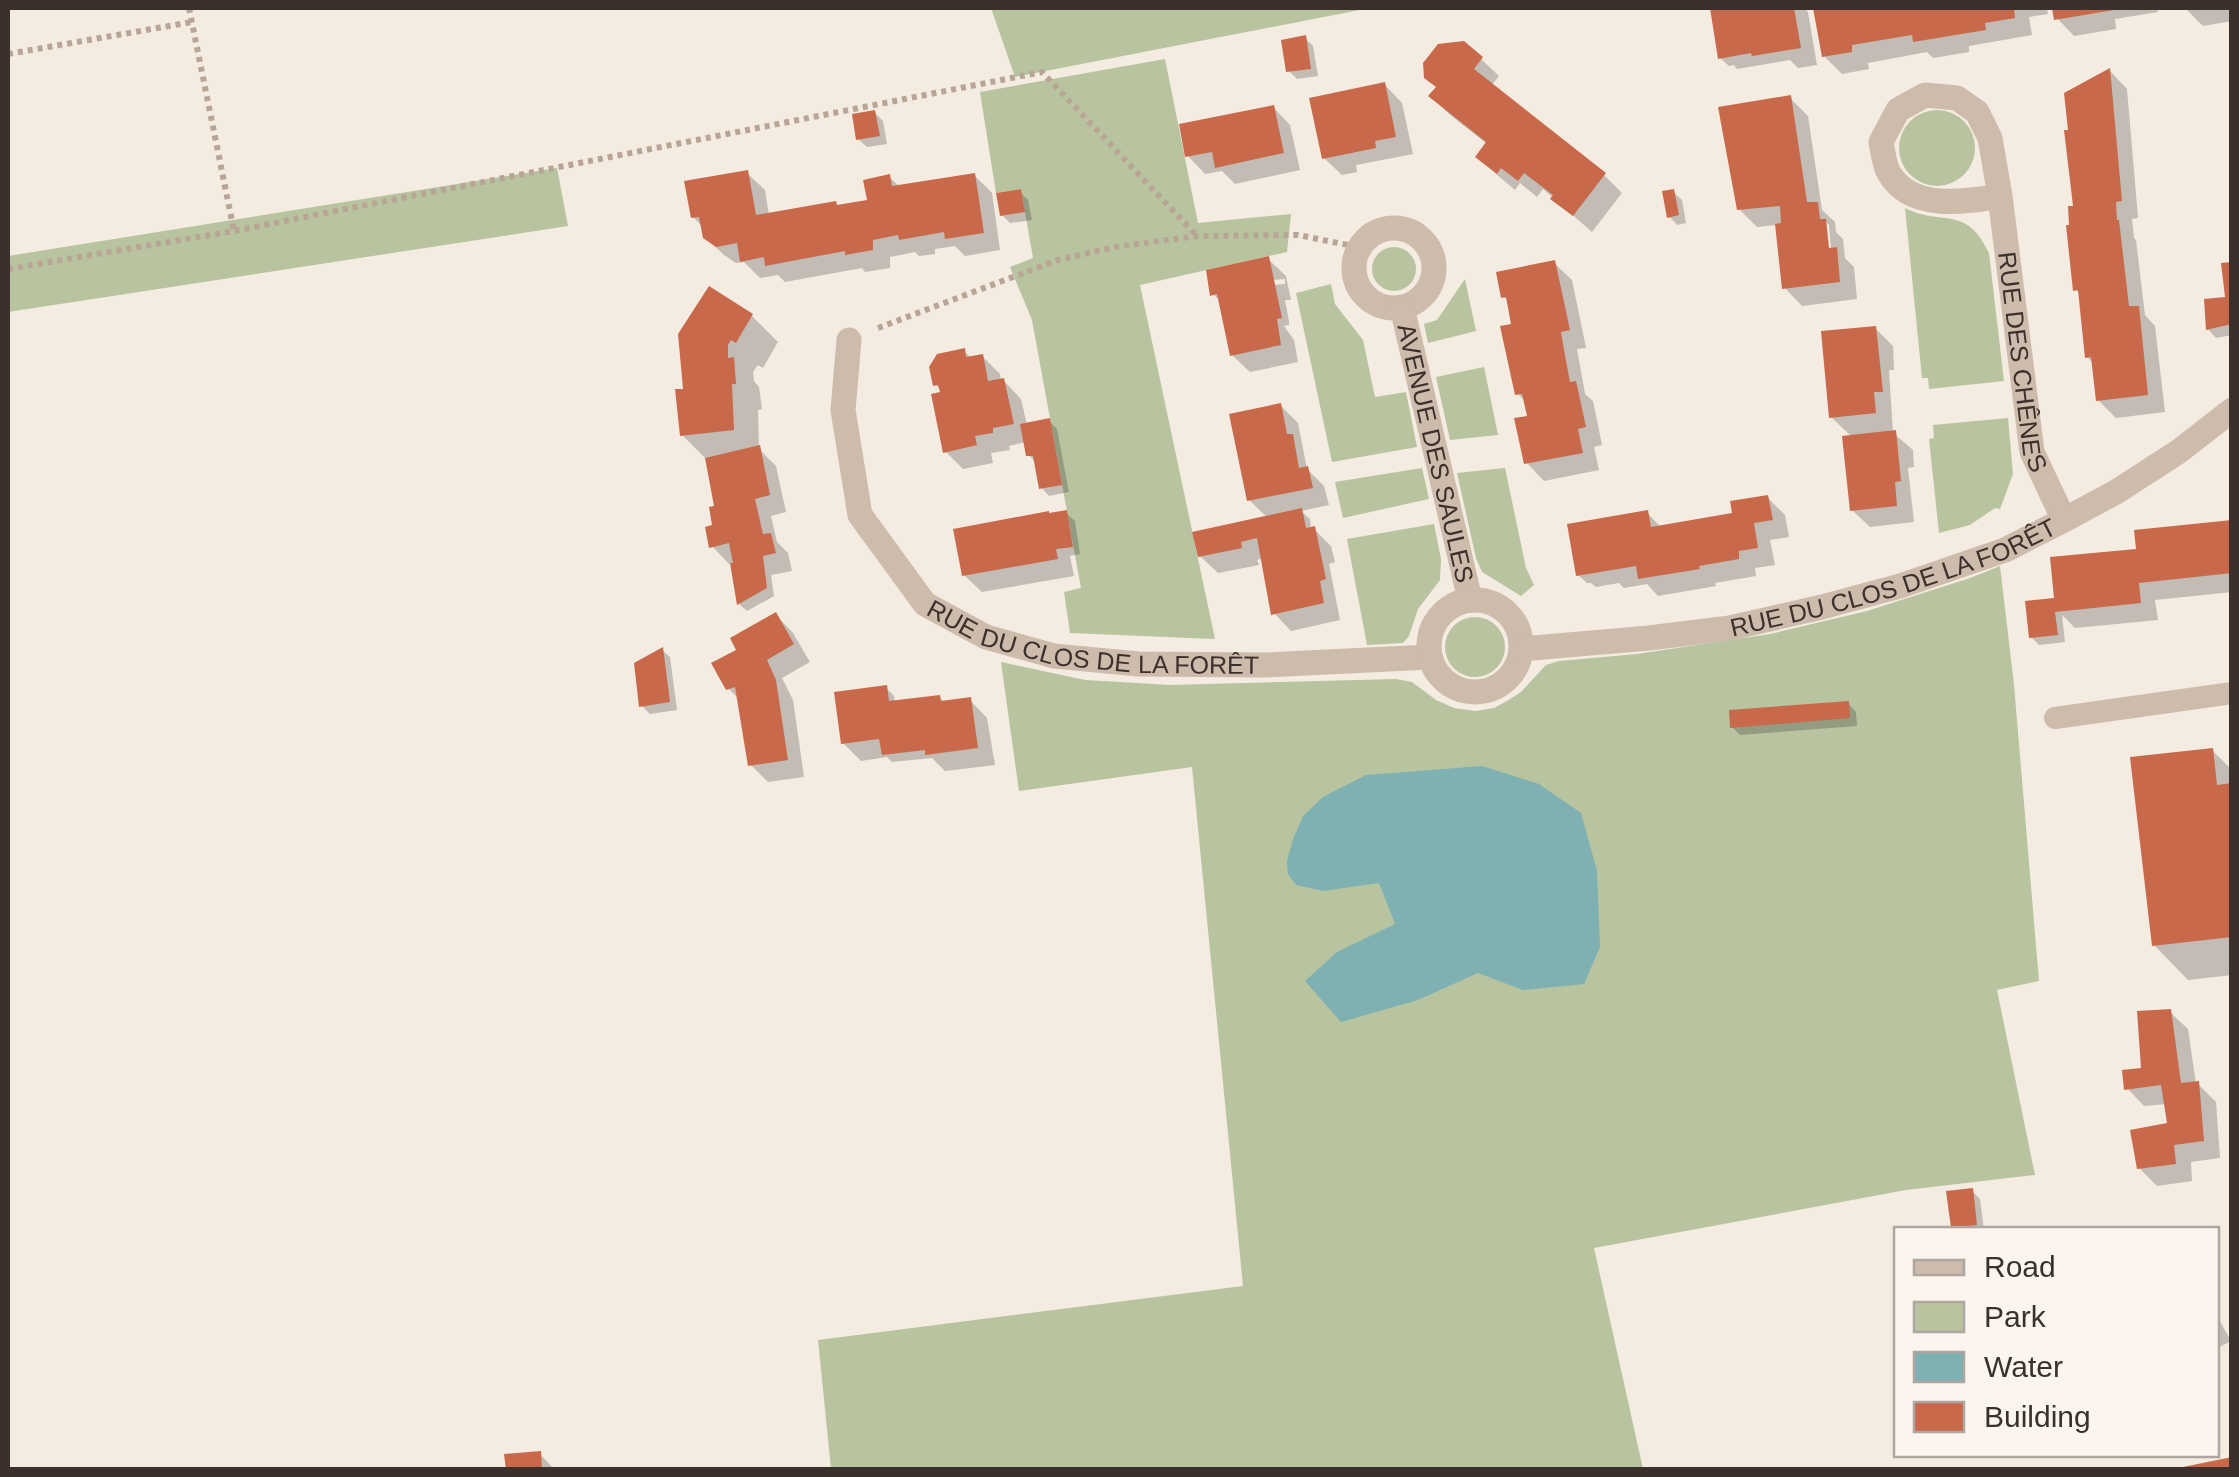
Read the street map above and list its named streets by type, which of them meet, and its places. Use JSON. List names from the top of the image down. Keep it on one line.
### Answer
{"streets":{"street":["RUE DES CHÊNES","AVENUE DES SAULES","RUE DU CLOS DE LA FORÊT"]},"crossings":[["RUE DES CHÊNES","RUE DU CLOS DE LA FORÊT"],["AVENUE DES SAULES","RUE DU CLOS DE LA FORÊT"]],"legend":["Road","Park","Water","Building"]}
